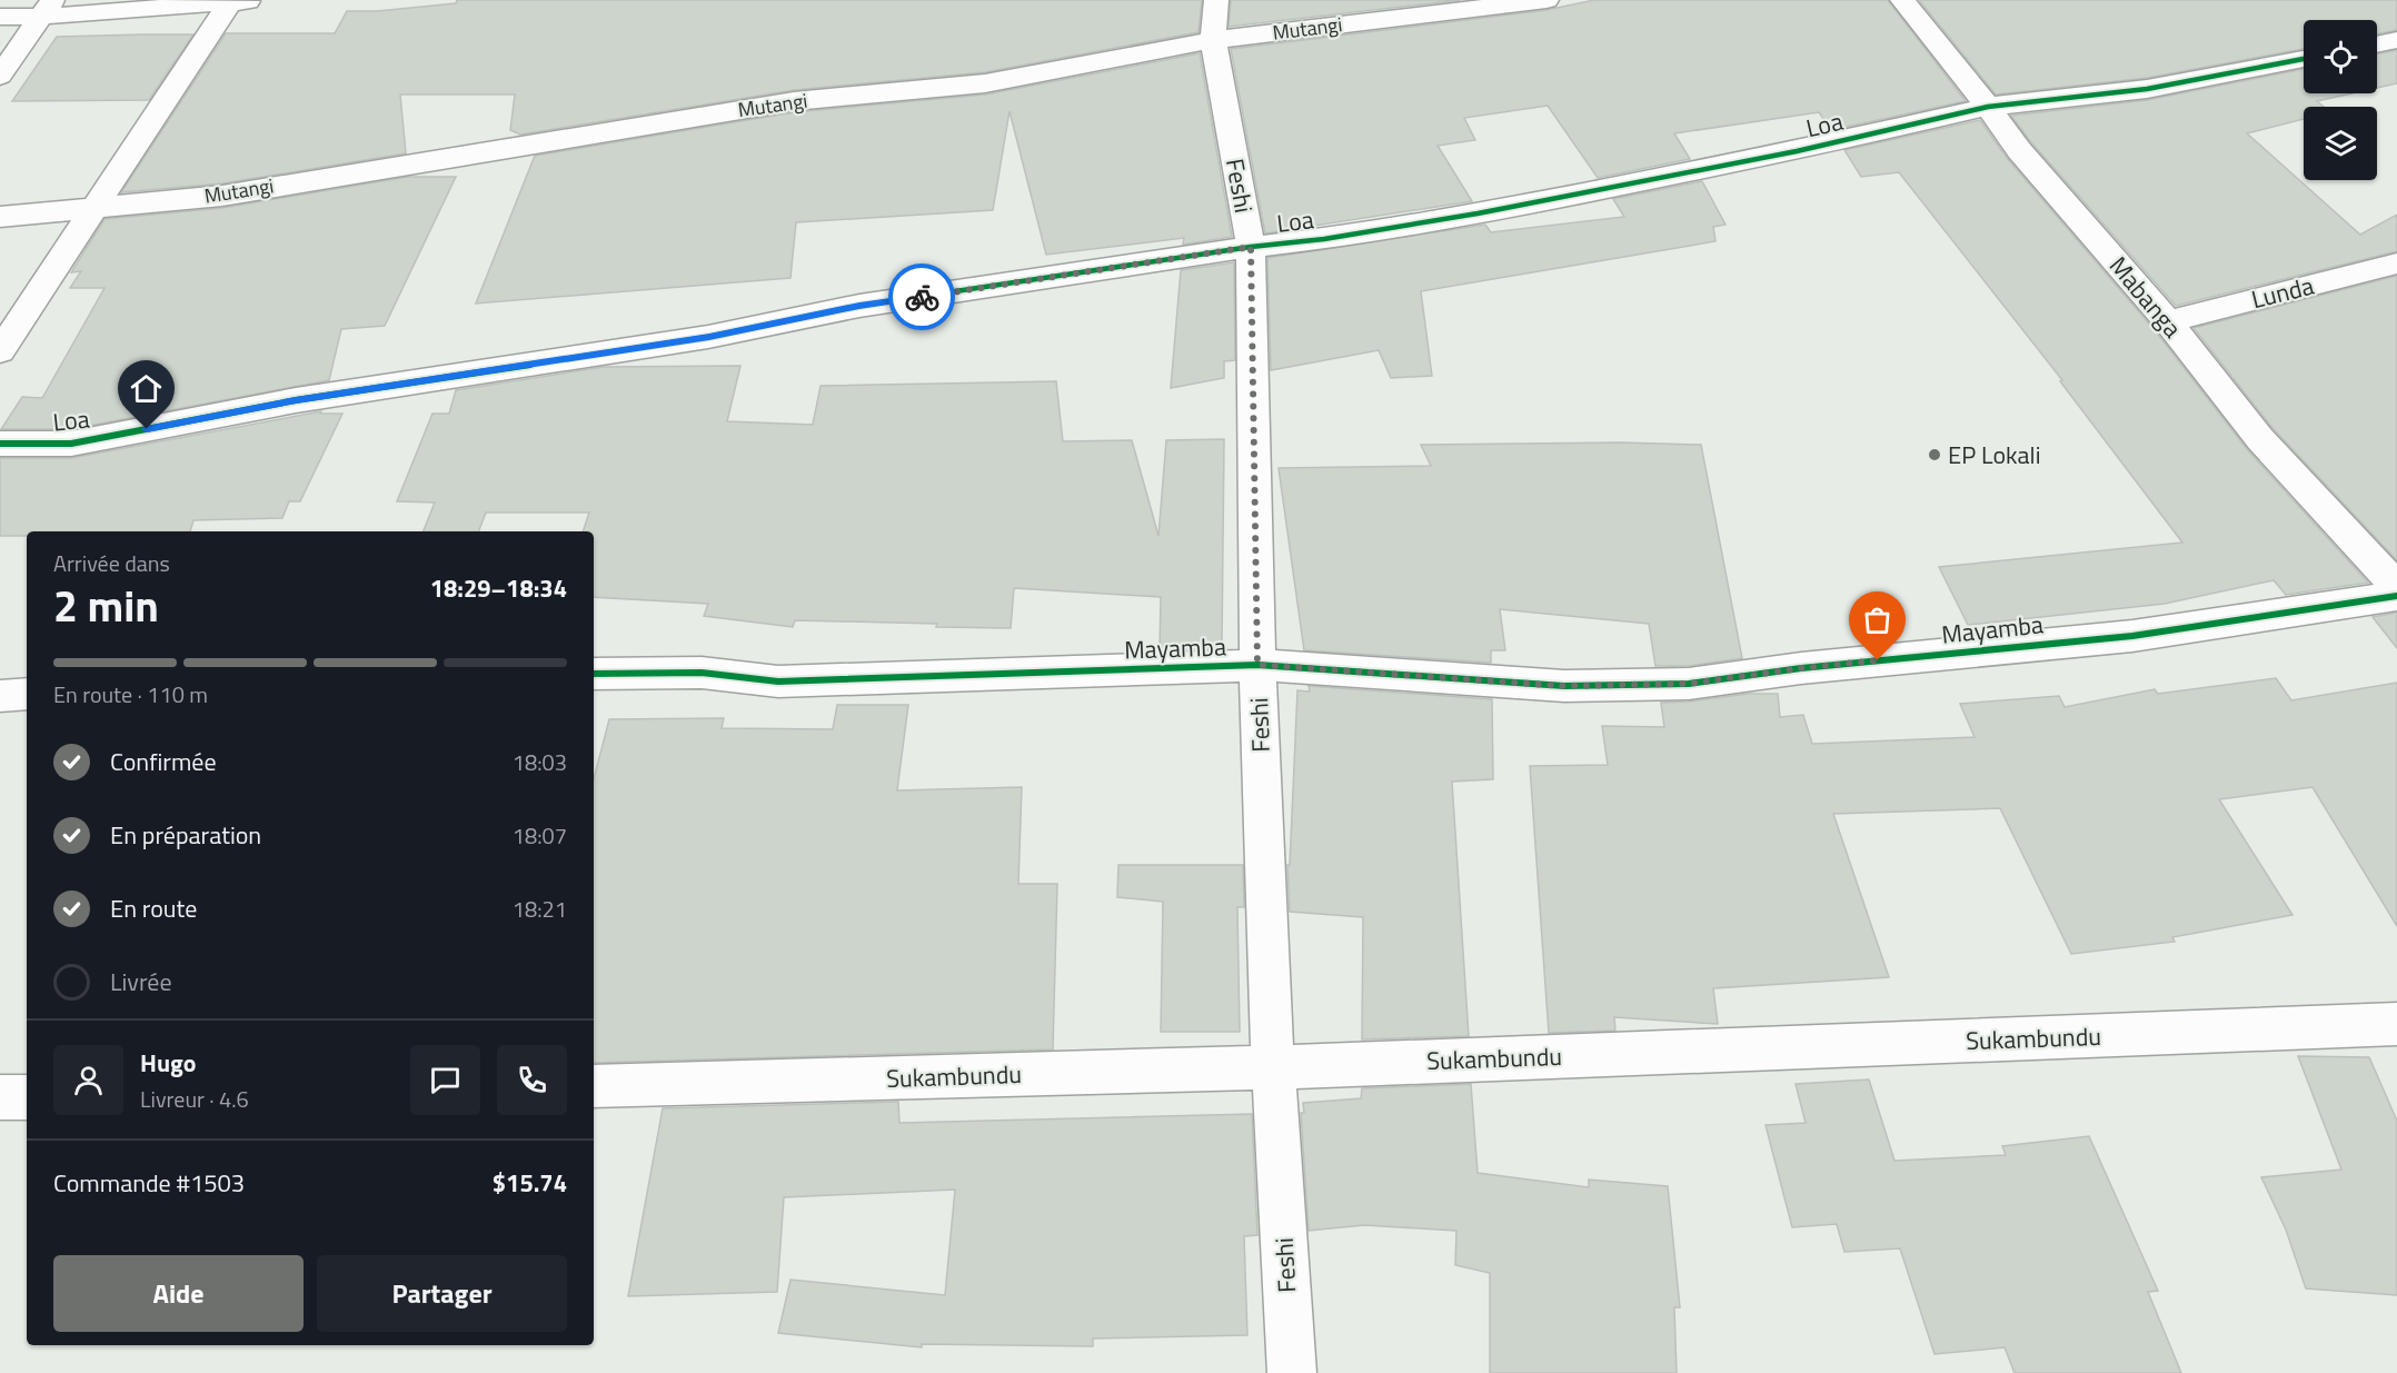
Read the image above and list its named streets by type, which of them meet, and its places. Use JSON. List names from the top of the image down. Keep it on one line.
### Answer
{"streets":{"street":["Mutangi","Loa","Feshi","Lunda","Mabanga","Mayamba","Sukambundu"]},"crossings":[["Mutangi","Feshi"],["Loa","Feshi"],["Loa","Mabanga"],["Feshi","Mayamba"],["Feshi","Sukambundu"],["Lunda","Mabanga"]],"places":["EP Lokali"],"page":{"heading":["2 min","Arrivée dans","18:29–18:34"],"panel":["Hugo","Livreur · 4.6","Commande #1503","$15.74"],"bar":"En route · 110 m","list":[["Confirmée","18:03"],["En préparation","18:07"],["En route","18:21"],"Livrée"],"buttons":["Aide","Partager"]}}
